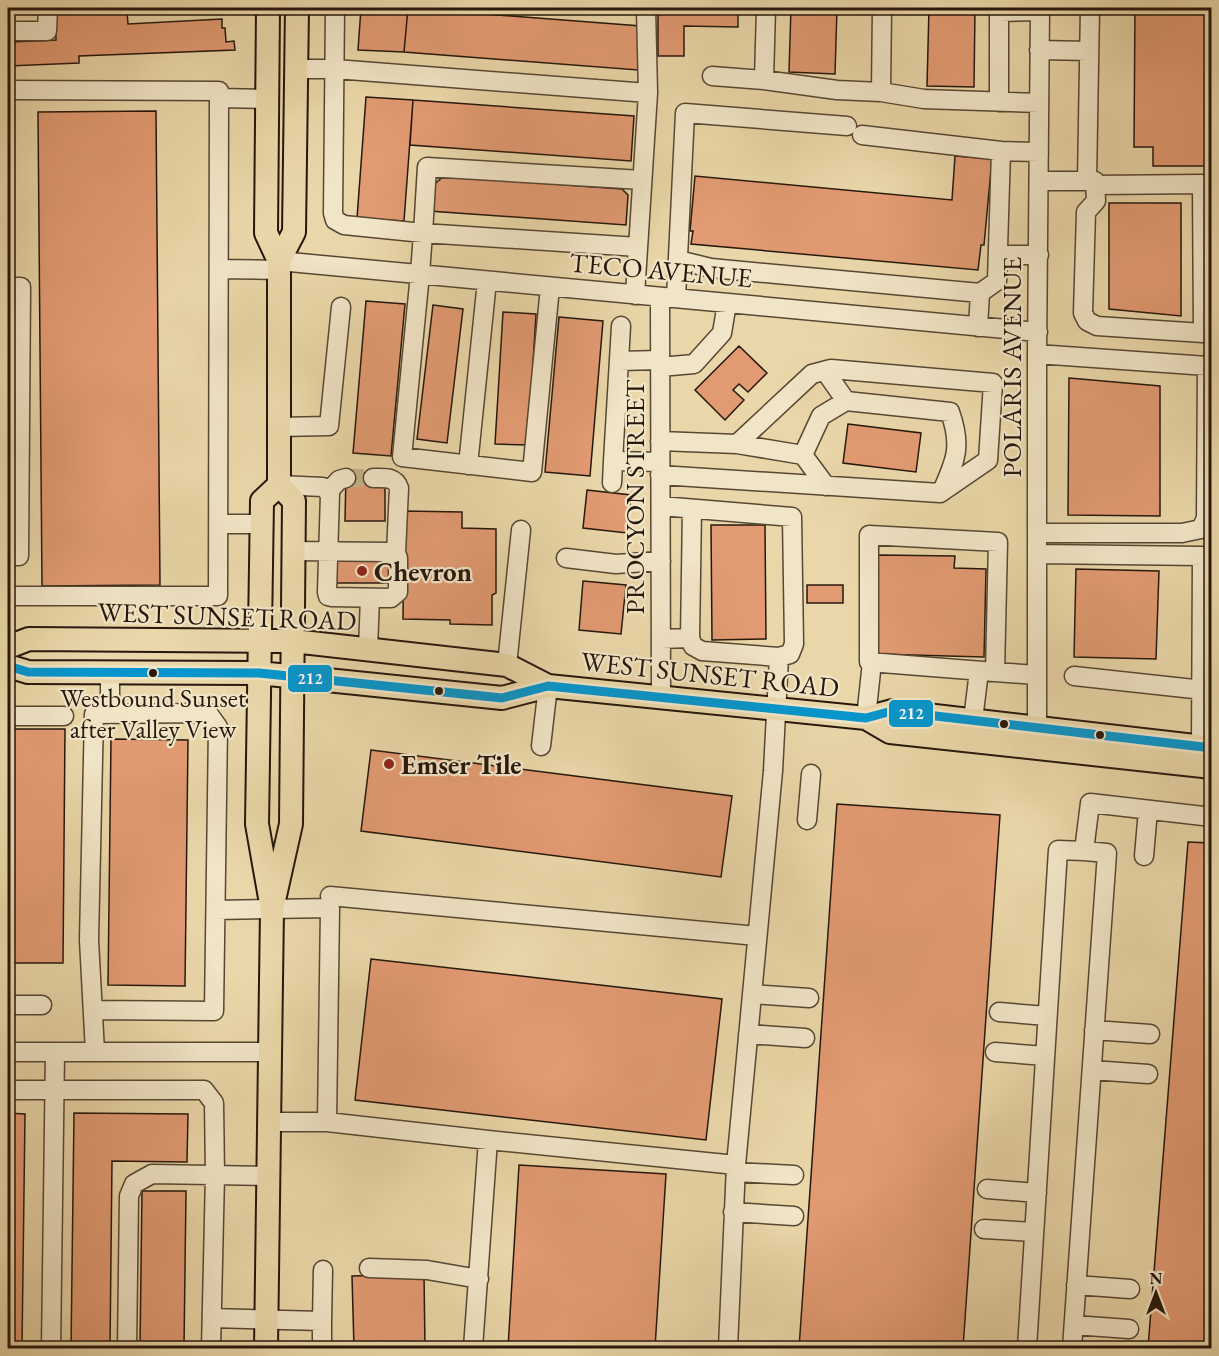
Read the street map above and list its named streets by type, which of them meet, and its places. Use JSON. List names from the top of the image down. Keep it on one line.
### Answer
{"streets":{"main road":["WEST SUNSET ROAD"],"street":["TECO AVENUE","POLARIS AVENUE","PROCYON STREET"]},"crossings":[["TECO AVENUE","POLARIS AVENUE"],["TECO AVENUE","PROCYON STREET"],["POLARIS AVENUE","WEST SUNSET ROAD"],["PROCYON STREET","WEST SUNSET ROAD"]],"places":["Chevron","Westbound Sunset after Valley View","Emser Tile"],"lines":["transit line 212"],"north":"top"}
